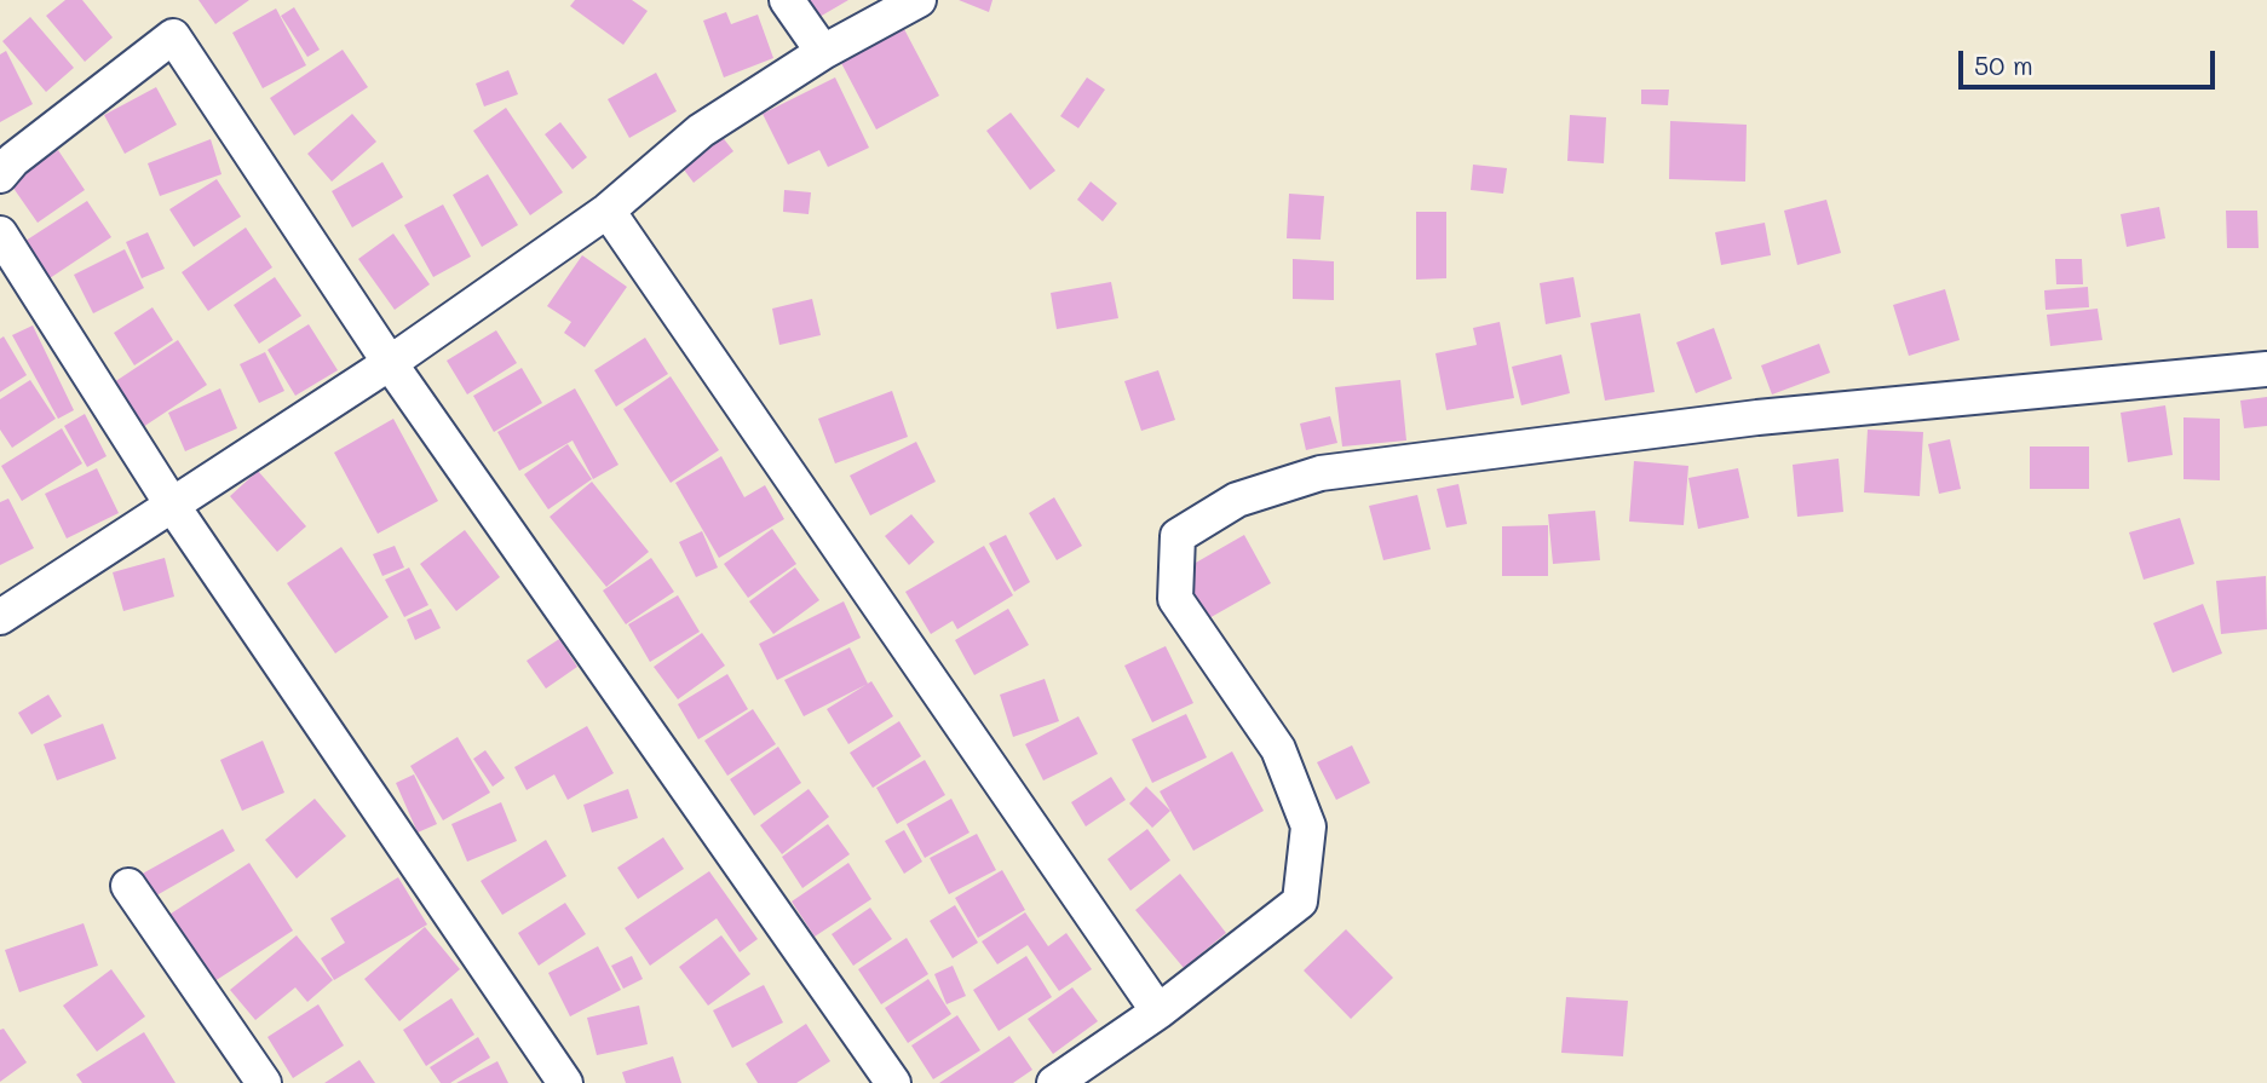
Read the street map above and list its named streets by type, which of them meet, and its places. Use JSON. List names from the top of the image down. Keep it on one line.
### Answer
{"scale_bar":"50 m"}
